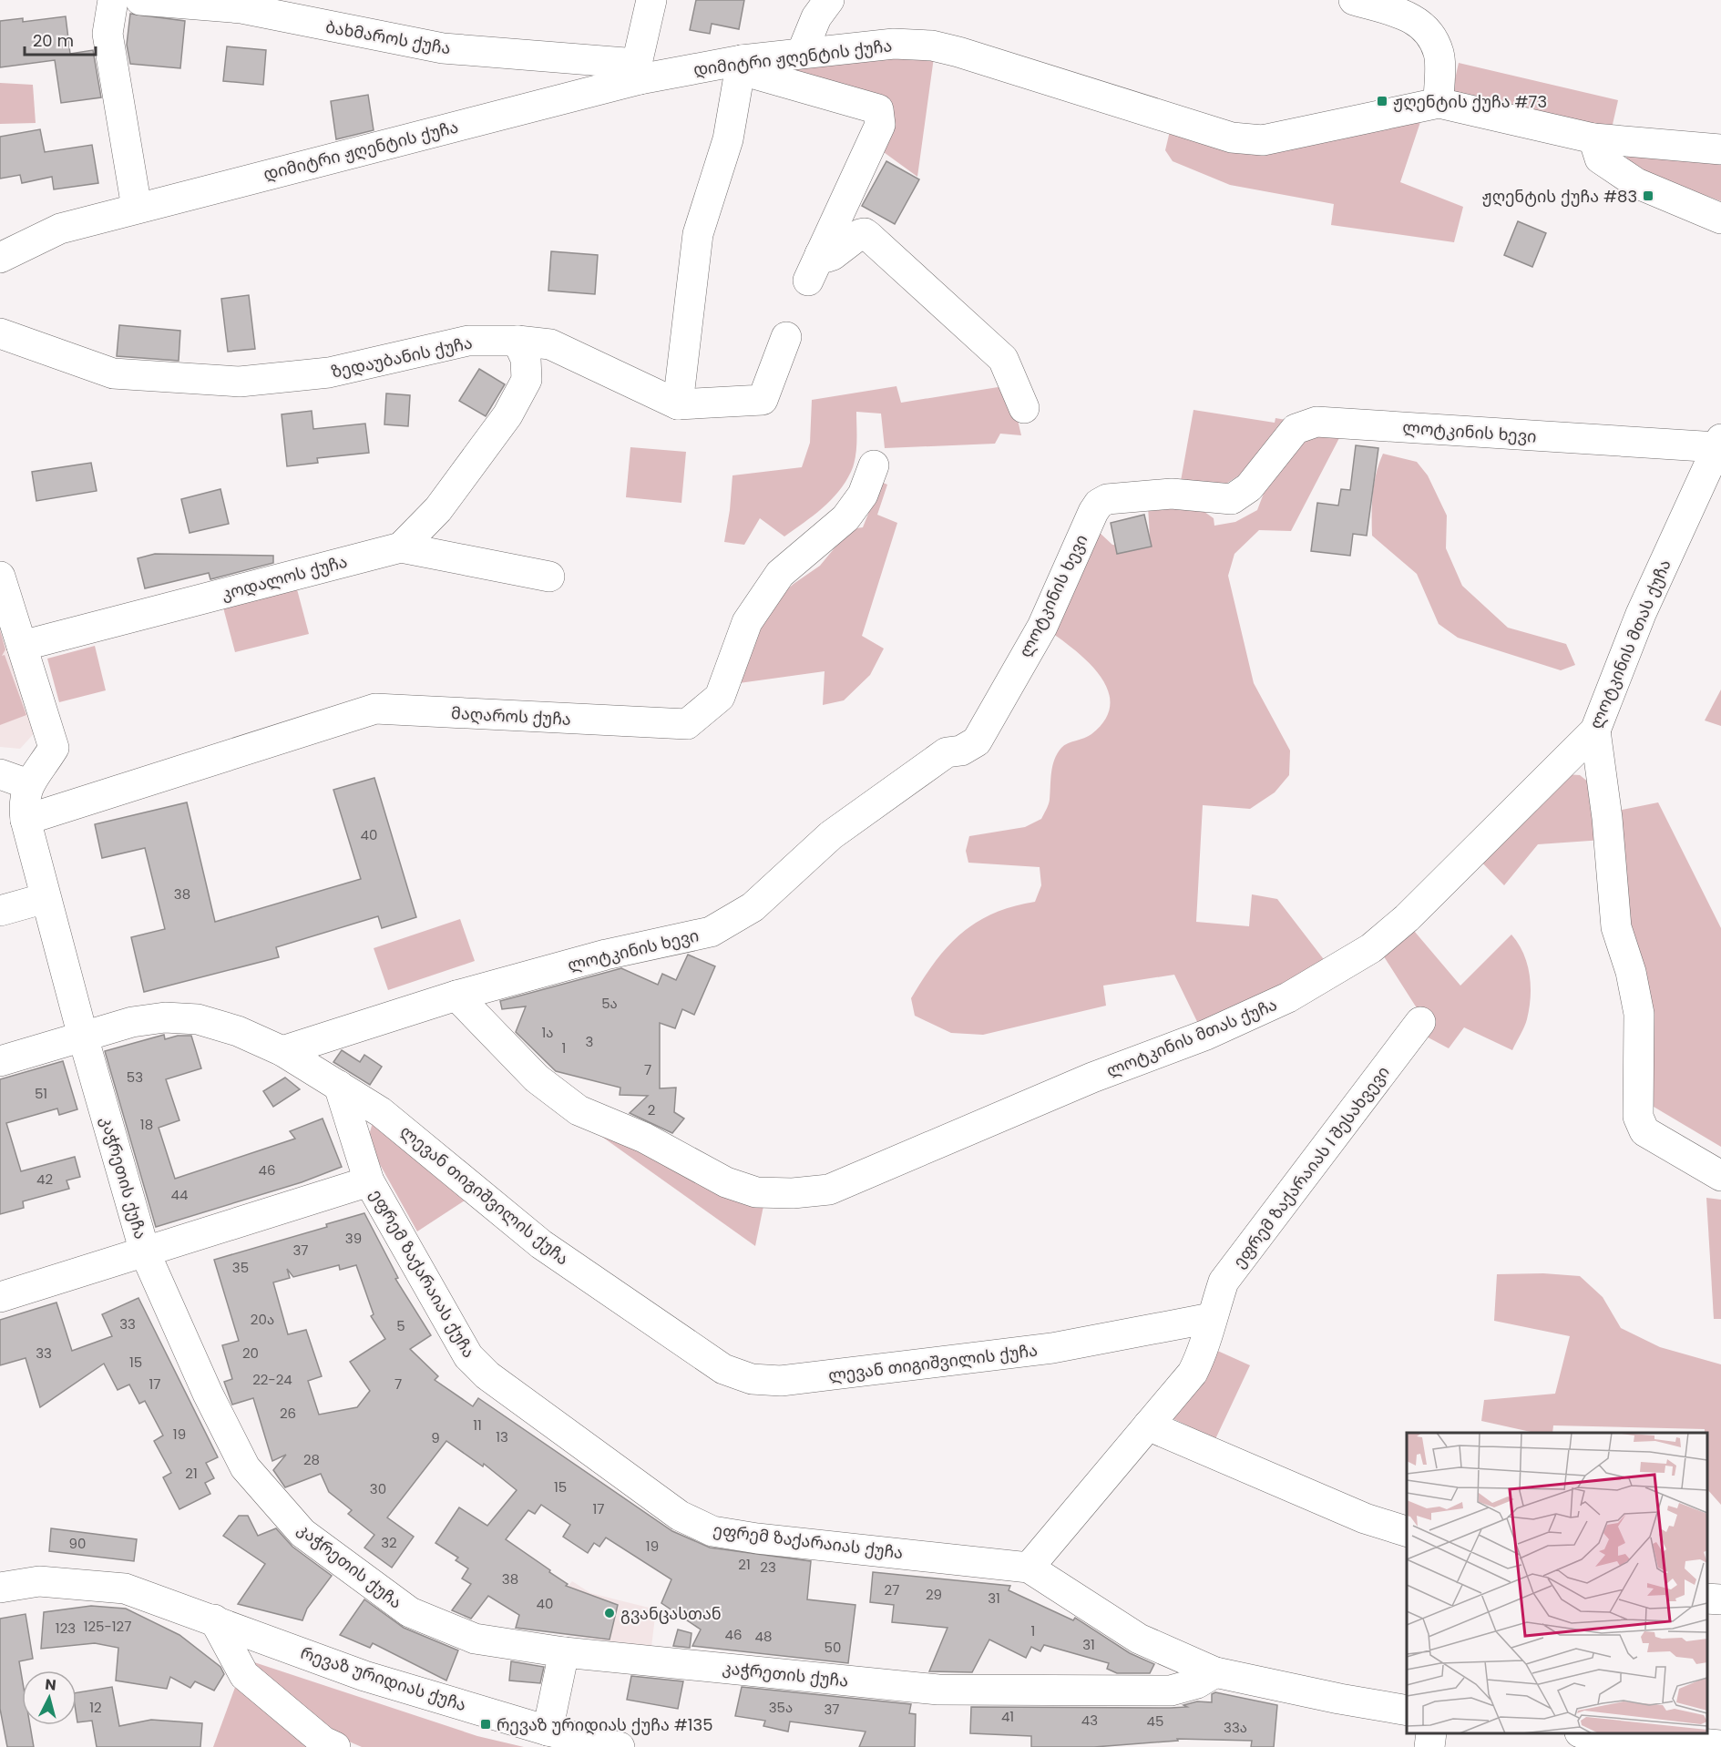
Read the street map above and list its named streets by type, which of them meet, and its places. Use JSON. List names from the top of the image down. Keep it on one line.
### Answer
{"streets":{"street":["ბახმაროს ქუჩა","დიმიტრი ჟღენტის ქუჩა","ზედაუბანის ქუჩა","ლოტკინის ხევი","კოდალოს ქუჩა","ლოტკინის მთას ქუჩა","მაღაროს ქუჩა","ეფრემ ზაქარაიას I შესახვევი","კაჭრეთის ქუჩა","ლევან თიგიშვილის ქუჩა","ეფრემ ზაქარაიას ქუჩა","რევაზ ურიდიას ქუჩა"]},"crossings":[["ბახმაროს ქუჩა","დიმიტრი ჟღენტის ქუჩა"],["ლოტკინის ხევი","ლოტკინის მთას ქუჩა"],["კოდალოს ქუჩა","კაჭრეთის ქუჩა"],["მაღაროს ქუჩა","კაჭრეთის ქუჩა"],["ეფრემ ზაქარაიას I შესახვევი","ლევან თიგიშვილის ქუჩა"],["კაჭრეთის ქუჩა","ეფრემ ზაქარაიას ქუჩა"],["ლევან თიგიშვილის ქუჩა","ეფრემ ზაქარაიას ქუჩა"]],"places":{"transit":["ჟღენტის ქუჩა #73","ჟღენტის ქუჩა #83","რევაზ ურიდიას ქუჩა #135"],"other":["გვანცასთან"]},"house_numbers":["40","38","5ა","1ა","3","1","7","53","51","2","18","46","42","44","39","37","35","20ა","33","5","33","20","15","22-24","17","7","26","11","19","13","9","28","21","15","30","17","32","90","19","21","23","38","27","29","31","40","125-127","123","1","46","48","31","50","12","35ა","37","41","43","45","33ა"],"scale_bar":"20 m","north":"top"}
